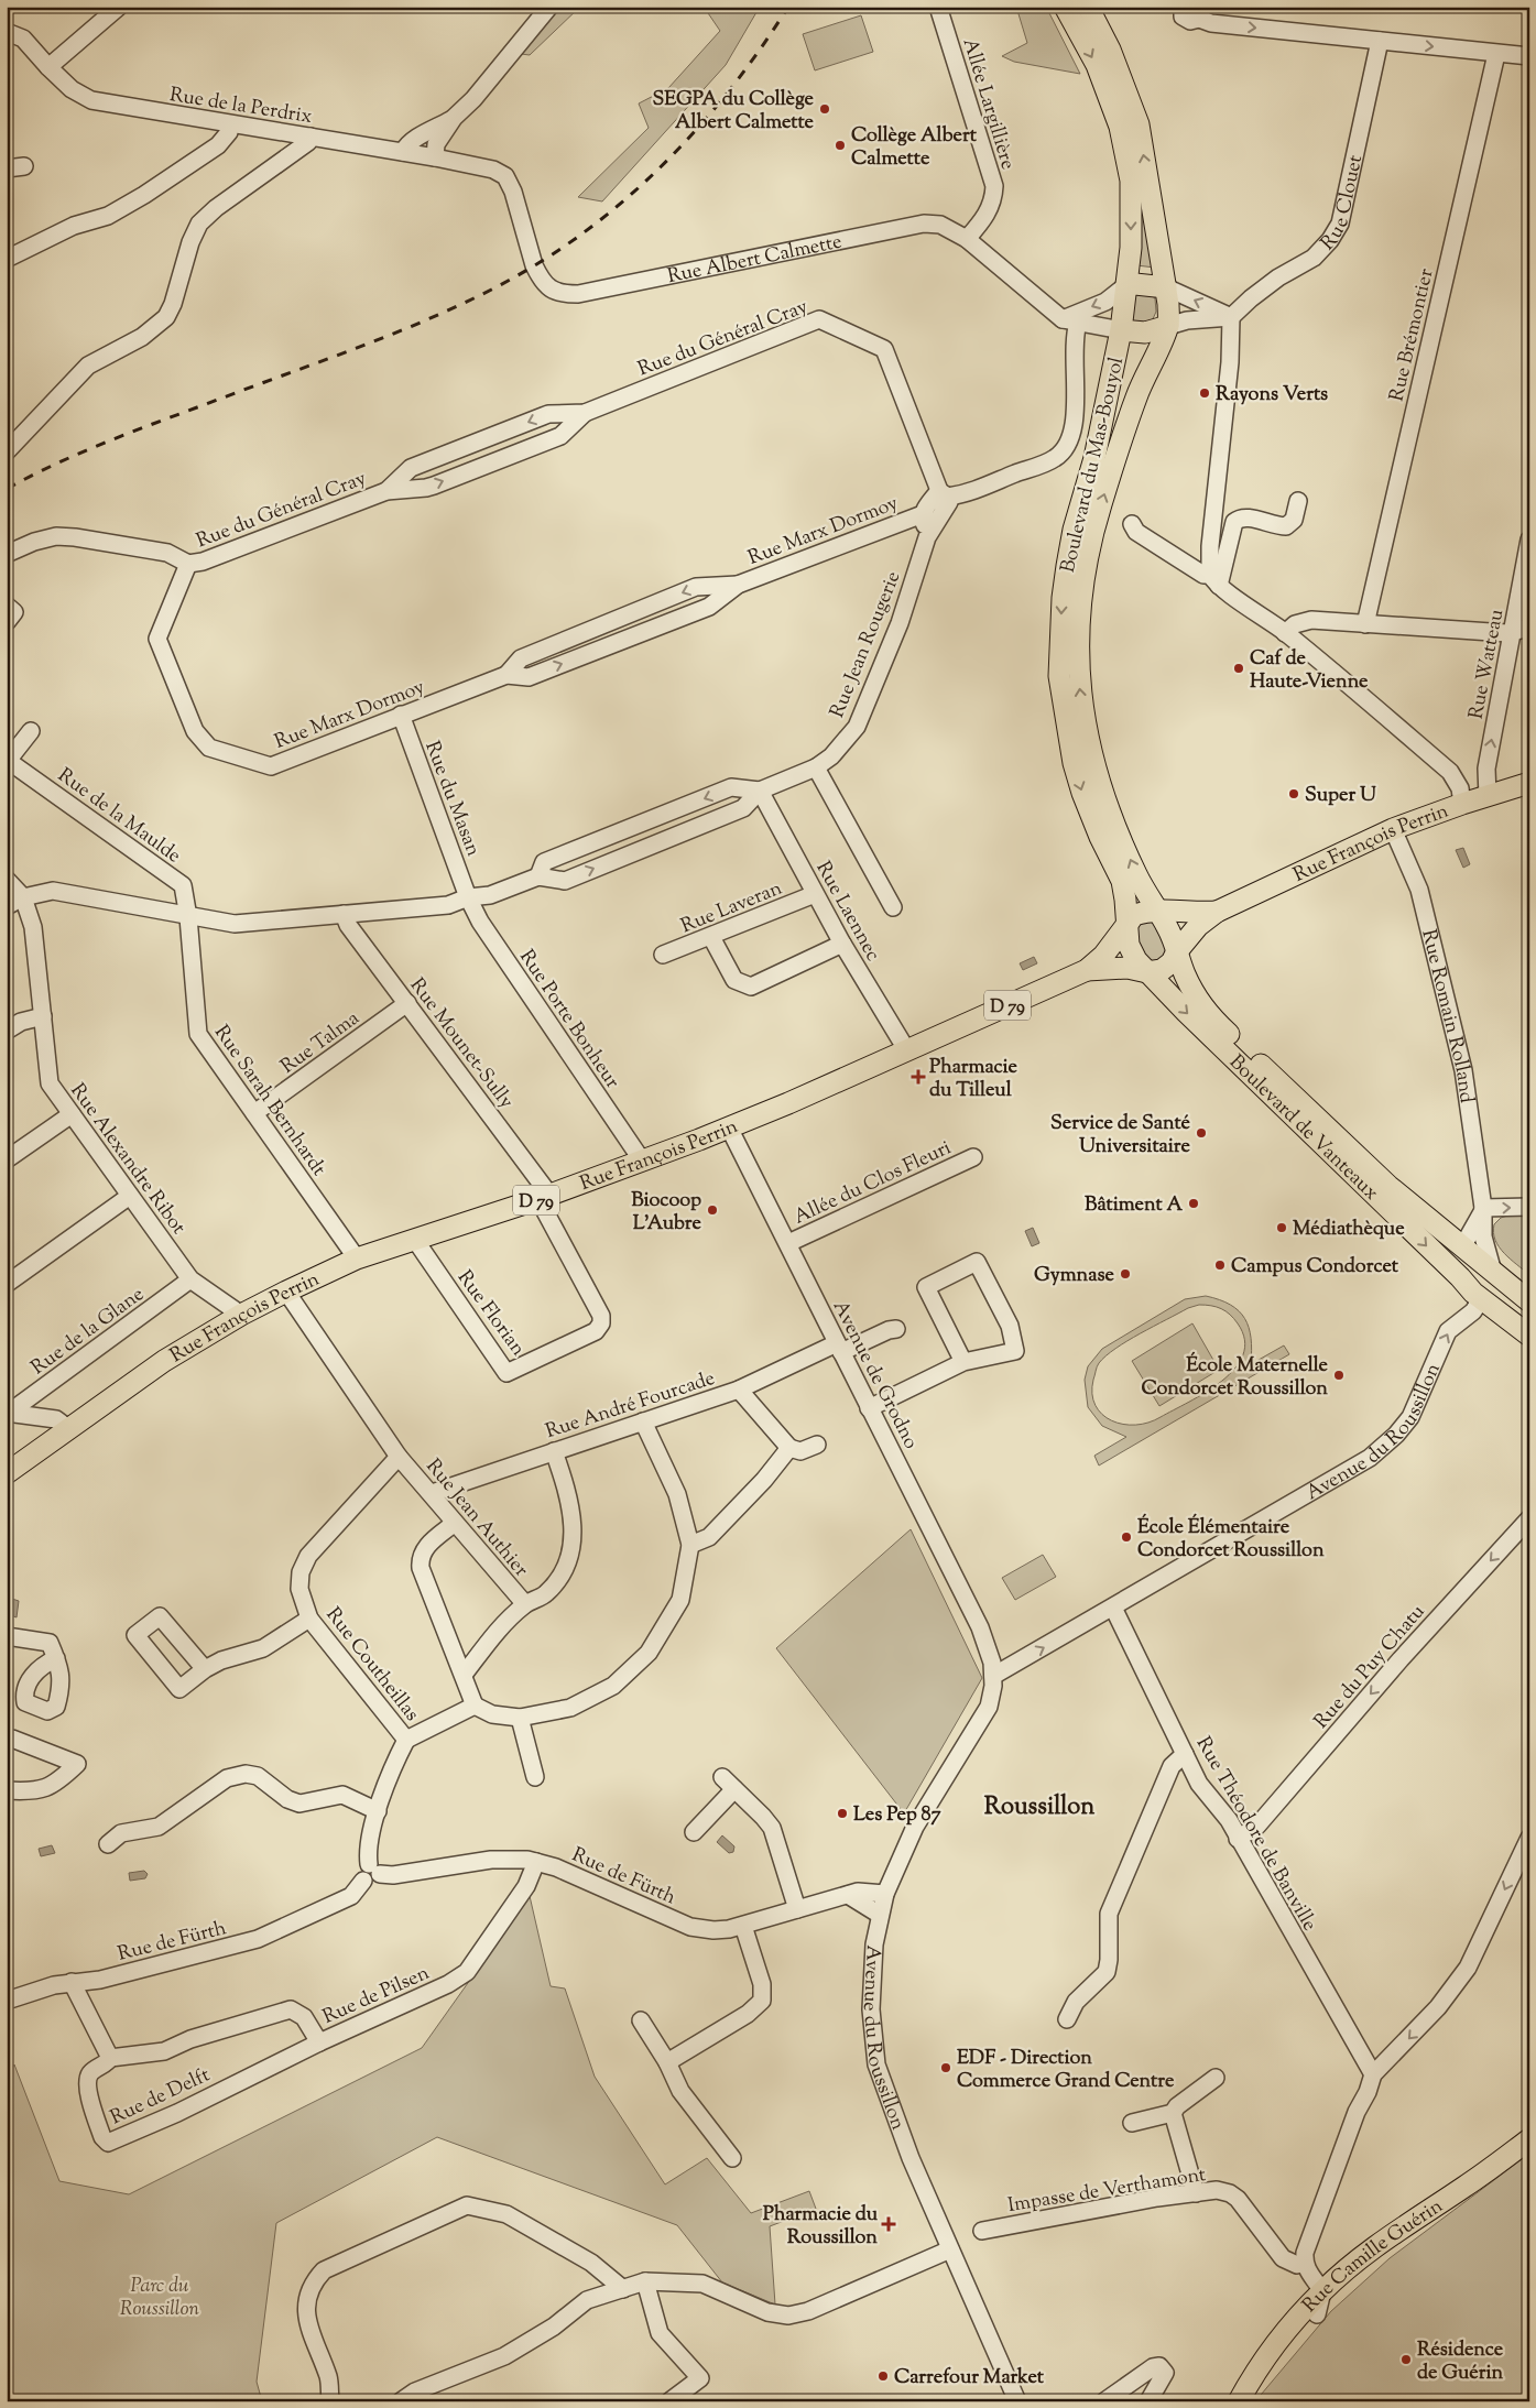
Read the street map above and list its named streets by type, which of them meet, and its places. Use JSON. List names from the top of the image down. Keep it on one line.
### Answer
{"streets":{"main road":["Boulevard du Mas-Bouyol","Rue François Perrin","D 79","Boulevard de Vanteaux","Rue Camille Guérin"],"street":["Allée Largillière","Rue de la Perdrix","Rue Clouet","Rue Albert Calmette","Rue Brémontier","Rue du Général Cray","Rue Marx Dormoy","Rue Jean Rougerie","Rue Watteau","Rue du Masan","Rue de la Maulde","Rue Laveran","Rue Laennec","Rue Romain Rolland","Rue Porte Bonheur","Rue Talma","Rue Mounet-Sully","Rue Sarah Bernhardt","Rue Alexandre Ribot","Allée du Clos Fleuri","Rue Florian","Rue de la Glane","Avenue de Grodno","Rue André Fourcade","Avenue du Roussillon","Rue Jean Authier","Rue Coutheillas","Rue du Puy Chatu","Rue Théodore de Banville","Rue de Fürth","Rue de Pilsen","Rue de Delft","Impasse de Verthamont"]},"crossings":[["Allée Largillière","Rue Albert Calmette"],["Rue de la Perdrix","Rue Albert Calmette"],["Rue du Général Cray","Rue Marx Dormoy"],["Boulevard du Mas-Bouyol","Rue François Perrin"],["Boulevard du Mas-Bouyol","Boulevard de Vanteaux"],["Rue Marx Dormoy","Rue Jean Rougerie"],["Rue Marx Dormoy","Rue du Masan"],["Rue Jean Rougerie","Rue du Masan"],["Rue Jean Rougerie","Rue de la Maulde"],["Rue Jean Rougerie","Rue Laennec"],["Rue Jean Rougerie","Rue Porte Bonheur"],["Rue Jean Rougerie","Rue Mounet-Sully"],["Rue Jean Rougerie","Rue Sarah Bernhardt"],["Rue Jean Rougerie","Rue Alexandre Ribot"],["Rue Watteau","Rue François Perrin"],["Rue du Masan","Rue Porte Bonheur"],["Rue de la Maulde","Rue Sarah Bernhardt"],["Rue François Perrin","Rue Laennec"],["Rue François Perrin","Rue Romain Rolland"],["Rue François Perrin","Rue Porte Bonheur"],["Rue François Perrin","Rue Mounet-Sully"],["Rue François Perrin","Rue Sarah Bernhardt"],["Rue François Perrin","Boulevard de Vanteaux"],["Rue François Perrin","Rue Alexandre Ribot"],["Rue François Perrin","Rue Florian"],["Rue François Perrin","Avenue de Grodno"],["Rue Laveran","Rue Laennec"],["Rue Romain Rolland","Boulevard de Vanteaux"],["Rue Romain Rolland","Avenue du Roussillon"],["Rue Talma","Rue Mounet-Sully"],["Rue Talma","Rue Sarah Bernhardt"],["Rue Mounet-Sully","Rue Florian"],["Boulevard de Vanteaux","Avenue du Roussillon"],["Rue Alexandre Ribot","Rue de la Glane"],["Allée du Clos Fleuri","Avenue de Grodno"],["Avenue de Grodno","Rue André Fourcade"],["Avenue de Grodno","Avenue du Roussillon"],["Rue André Fourcade","Rue Jean Authier"],["Avenue du Roussillon","Rue Théodore de Banville"],["Avenue du Roussillon","Rue de Fürth"],["Rue Jean Authier","Rue Coutheillas"],["Rue Coutheillas","Rue de Fürth"],["Rue du Puy Chatu","Rue Théodore de Banville"],["Rue de Fürth","Rue de Pilsen"],["Rue de Pilsen","Rue de Delft"]],"one_way":["Rue Watteau","Avenue du Roussillon","Rue du Puy Chatu"],"districts":["Roussillon"],"parks":["Parc du Roussillon"],"places":{"other":["SEGPA du Collège Albert Calmette","Collège Albert Calmette","Rayons Verts","Caf de Haute-Vienne","Super U","Service de Santé Universitaire","Bâtiment A","Biocoop L'Aubre","Médiathèque","Campus Condorcet","Gymnase","École Maternelle Condorcet Roussillon","École Élémentaire Condorcet Roussillon","Les Pep 87","EDF - Direction Commerce Grand Centre","Résidence de Guérin","Carrefour Market"],"health":["Pharmacie du Tilleul","Pharmacie du Roussillon"]}}
